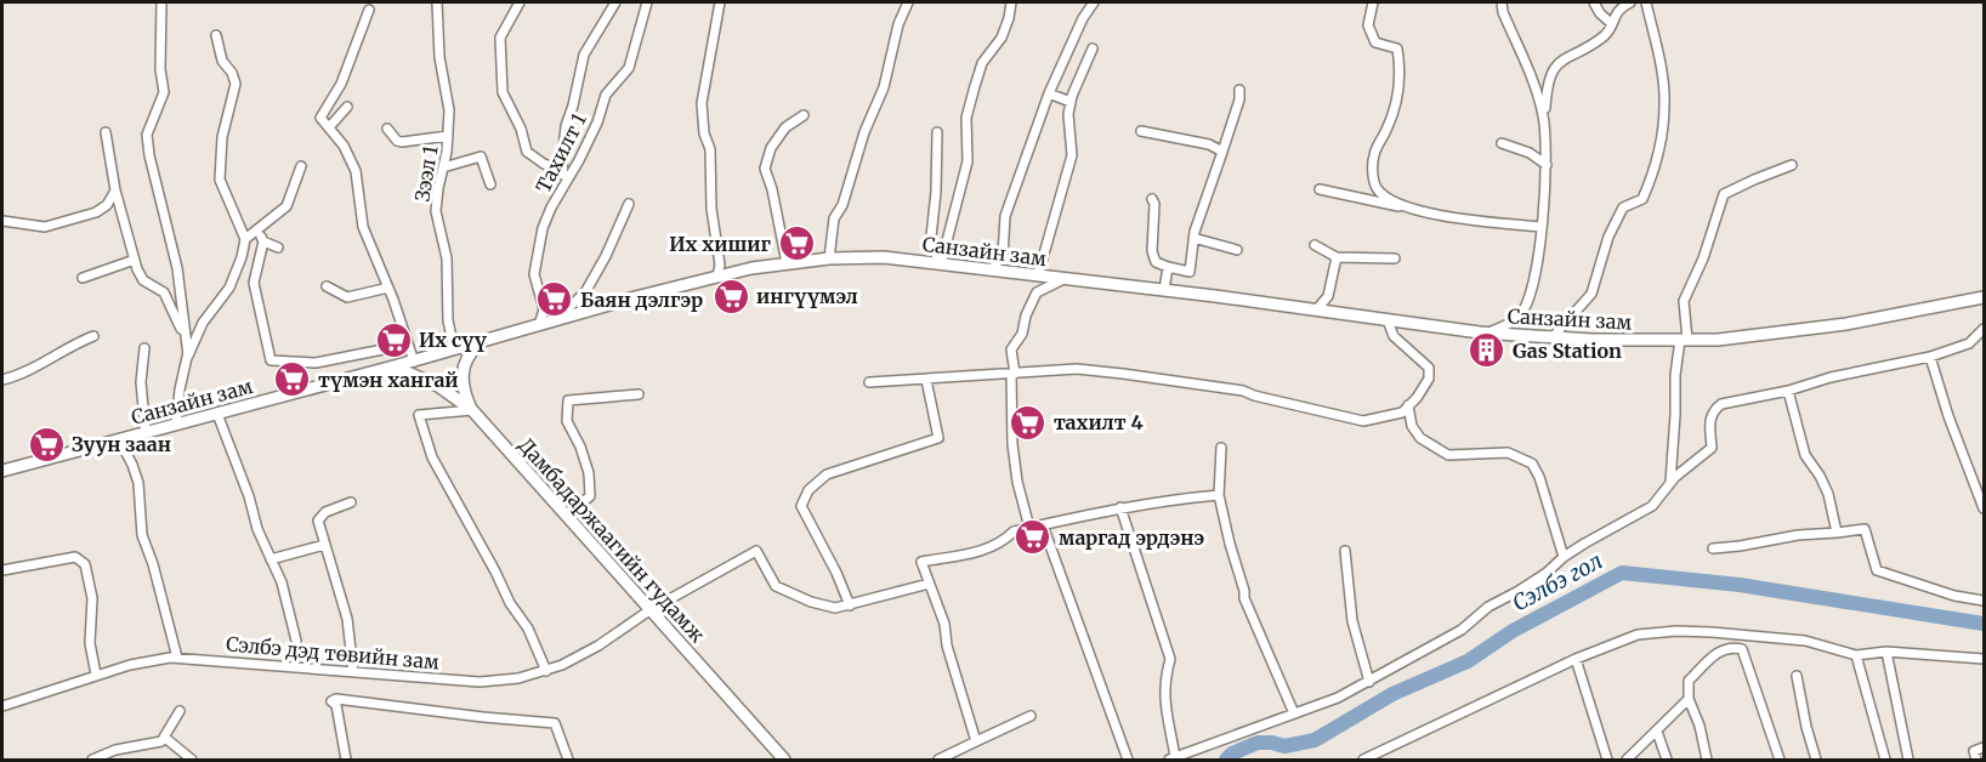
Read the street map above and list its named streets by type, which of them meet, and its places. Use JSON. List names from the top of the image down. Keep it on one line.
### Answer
{"streets":{"main road":["Санзайн зам","Дамбадаржаагийн гудамж"],"street":["Тахилт 1","Зээл 1","Сэлбэ дэд төвийн зам"]},"crossings":[["Тахилт 1","Санзайн зам"],["Зээл 1","Санзайн зам"],["Санзайн зам","Дамбадаржаагийн гудамж"],["Дамбадаржаагийн гудамж","Сэлбэ дэд төвийн зам"]],"water":["Сэлбэ гол"],"places":{"supermarket":["Их хишиг","ингүүмэл","Баян дэлгэр","Их сүү","түмэн хангай","тахилт 4","Зуун заан","маргад эрдэнэ"],"building":["Gas Station"]}}
